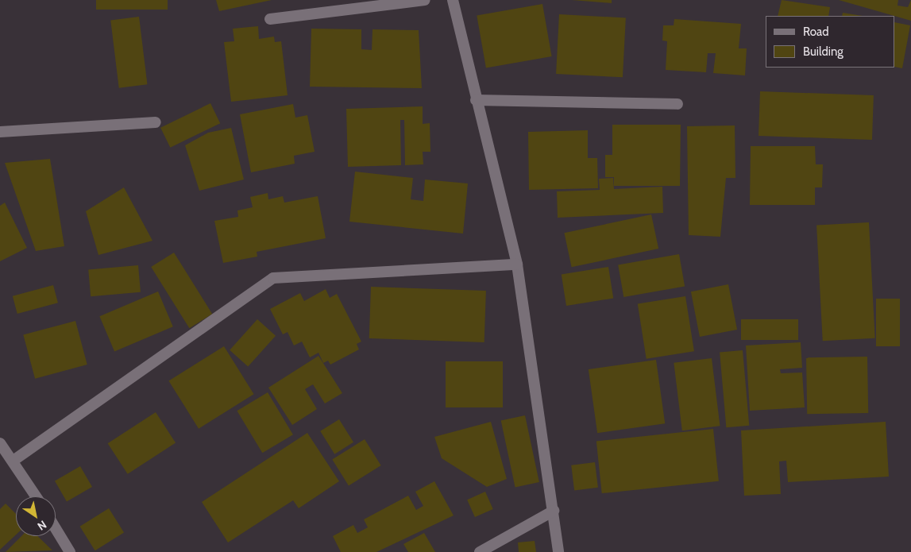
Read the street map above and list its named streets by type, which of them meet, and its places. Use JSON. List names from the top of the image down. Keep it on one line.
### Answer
{"legend":["Road","Building"],"north":"bottom right"}
